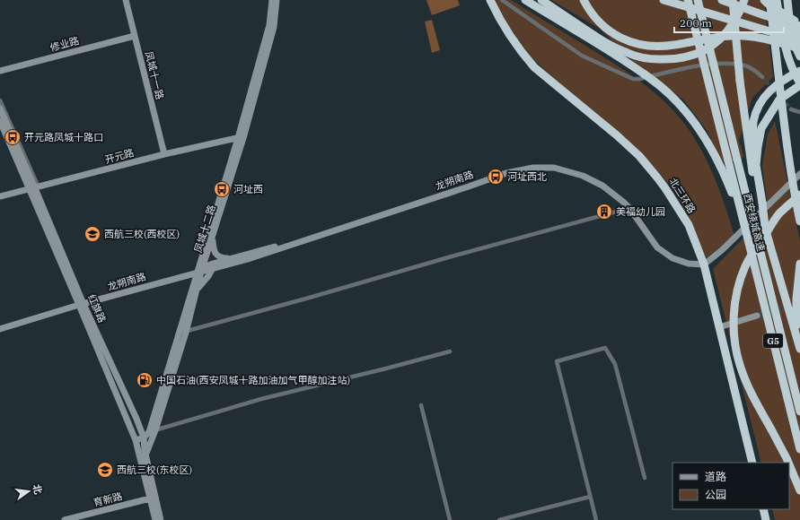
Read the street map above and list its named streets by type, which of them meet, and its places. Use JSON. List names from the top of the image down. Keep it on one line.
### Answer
{"streets":{"highway":["北三环路","西安绕城高速","G5"],"street":["修业路","凤城十一路","开元路","龙朔南路","凤城十二路","红旗路","育新路"]},"crossings":[["修业路","凤城十一路"],["凤城十一路","开元路"],["开元路","凤城十二路"],["开元路","红旗路"],["龙朔南路","北三环路"],["龙朔南路","凤城十二路"],["龙朔南路","红旗路"],["凤城十二路","红旗路"],["红旗路","育新路"]],"places":{"bus stop":["开元路凤城十路口","河址西北","河址西"],"building":["美福幼儿园"],"school or university":["西航三校(西校区)","西航三校(东校区)"],"fuel station":["中国石油(西安凤城十路加油加气甲醇加注站)"]},"legend":["道路","公园"],"scale_bar":"200 m","north":"right"}
